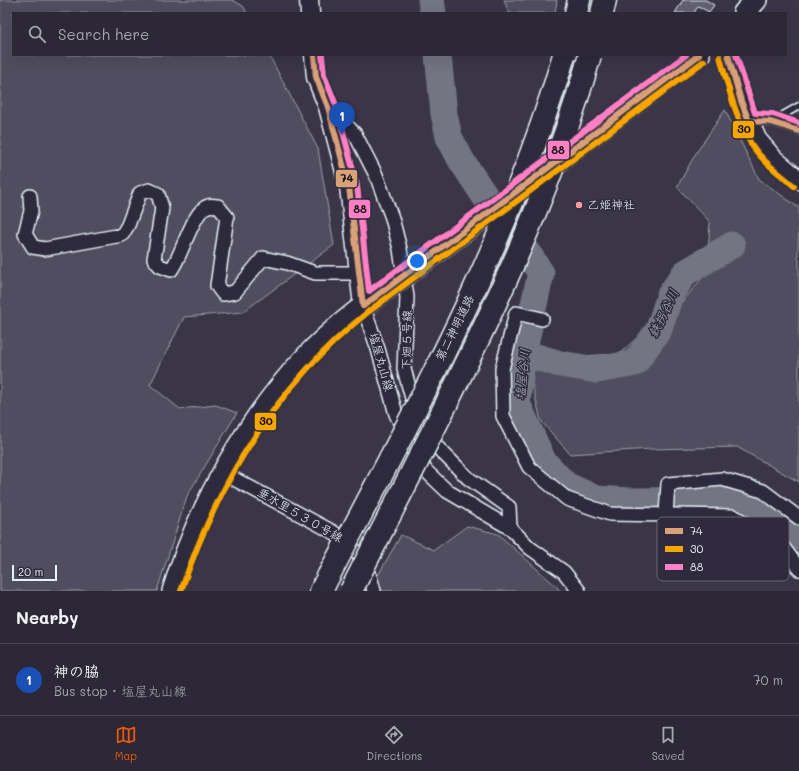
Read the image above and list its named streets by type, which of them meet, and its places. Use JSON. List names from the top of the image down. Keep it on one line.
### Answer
{"streets":{"highway":["第二神明道路"],"street":["下畑５号線","塩屋丸山線","垂水里５３０号線"]},"crossings":[["下畑５号線","塩屋丸山線"]],"water":["鉄拐谷川","塩屋谷川"],"places":["乙姫神社"],"lines":["transit line 74","transit line 88","transit line 30"],"legend":["74","30","88"],"scale_bar":"20 m","page":{"search":"Search here","pins":"1","scale":"20 m","heading":"Nearby","list":[{"mark":"1","name":"神の脇","note":"Bus stop · 塩屋丸山線","value":"70 m"}],"nav":["Map","Directions","Saved"]}}
